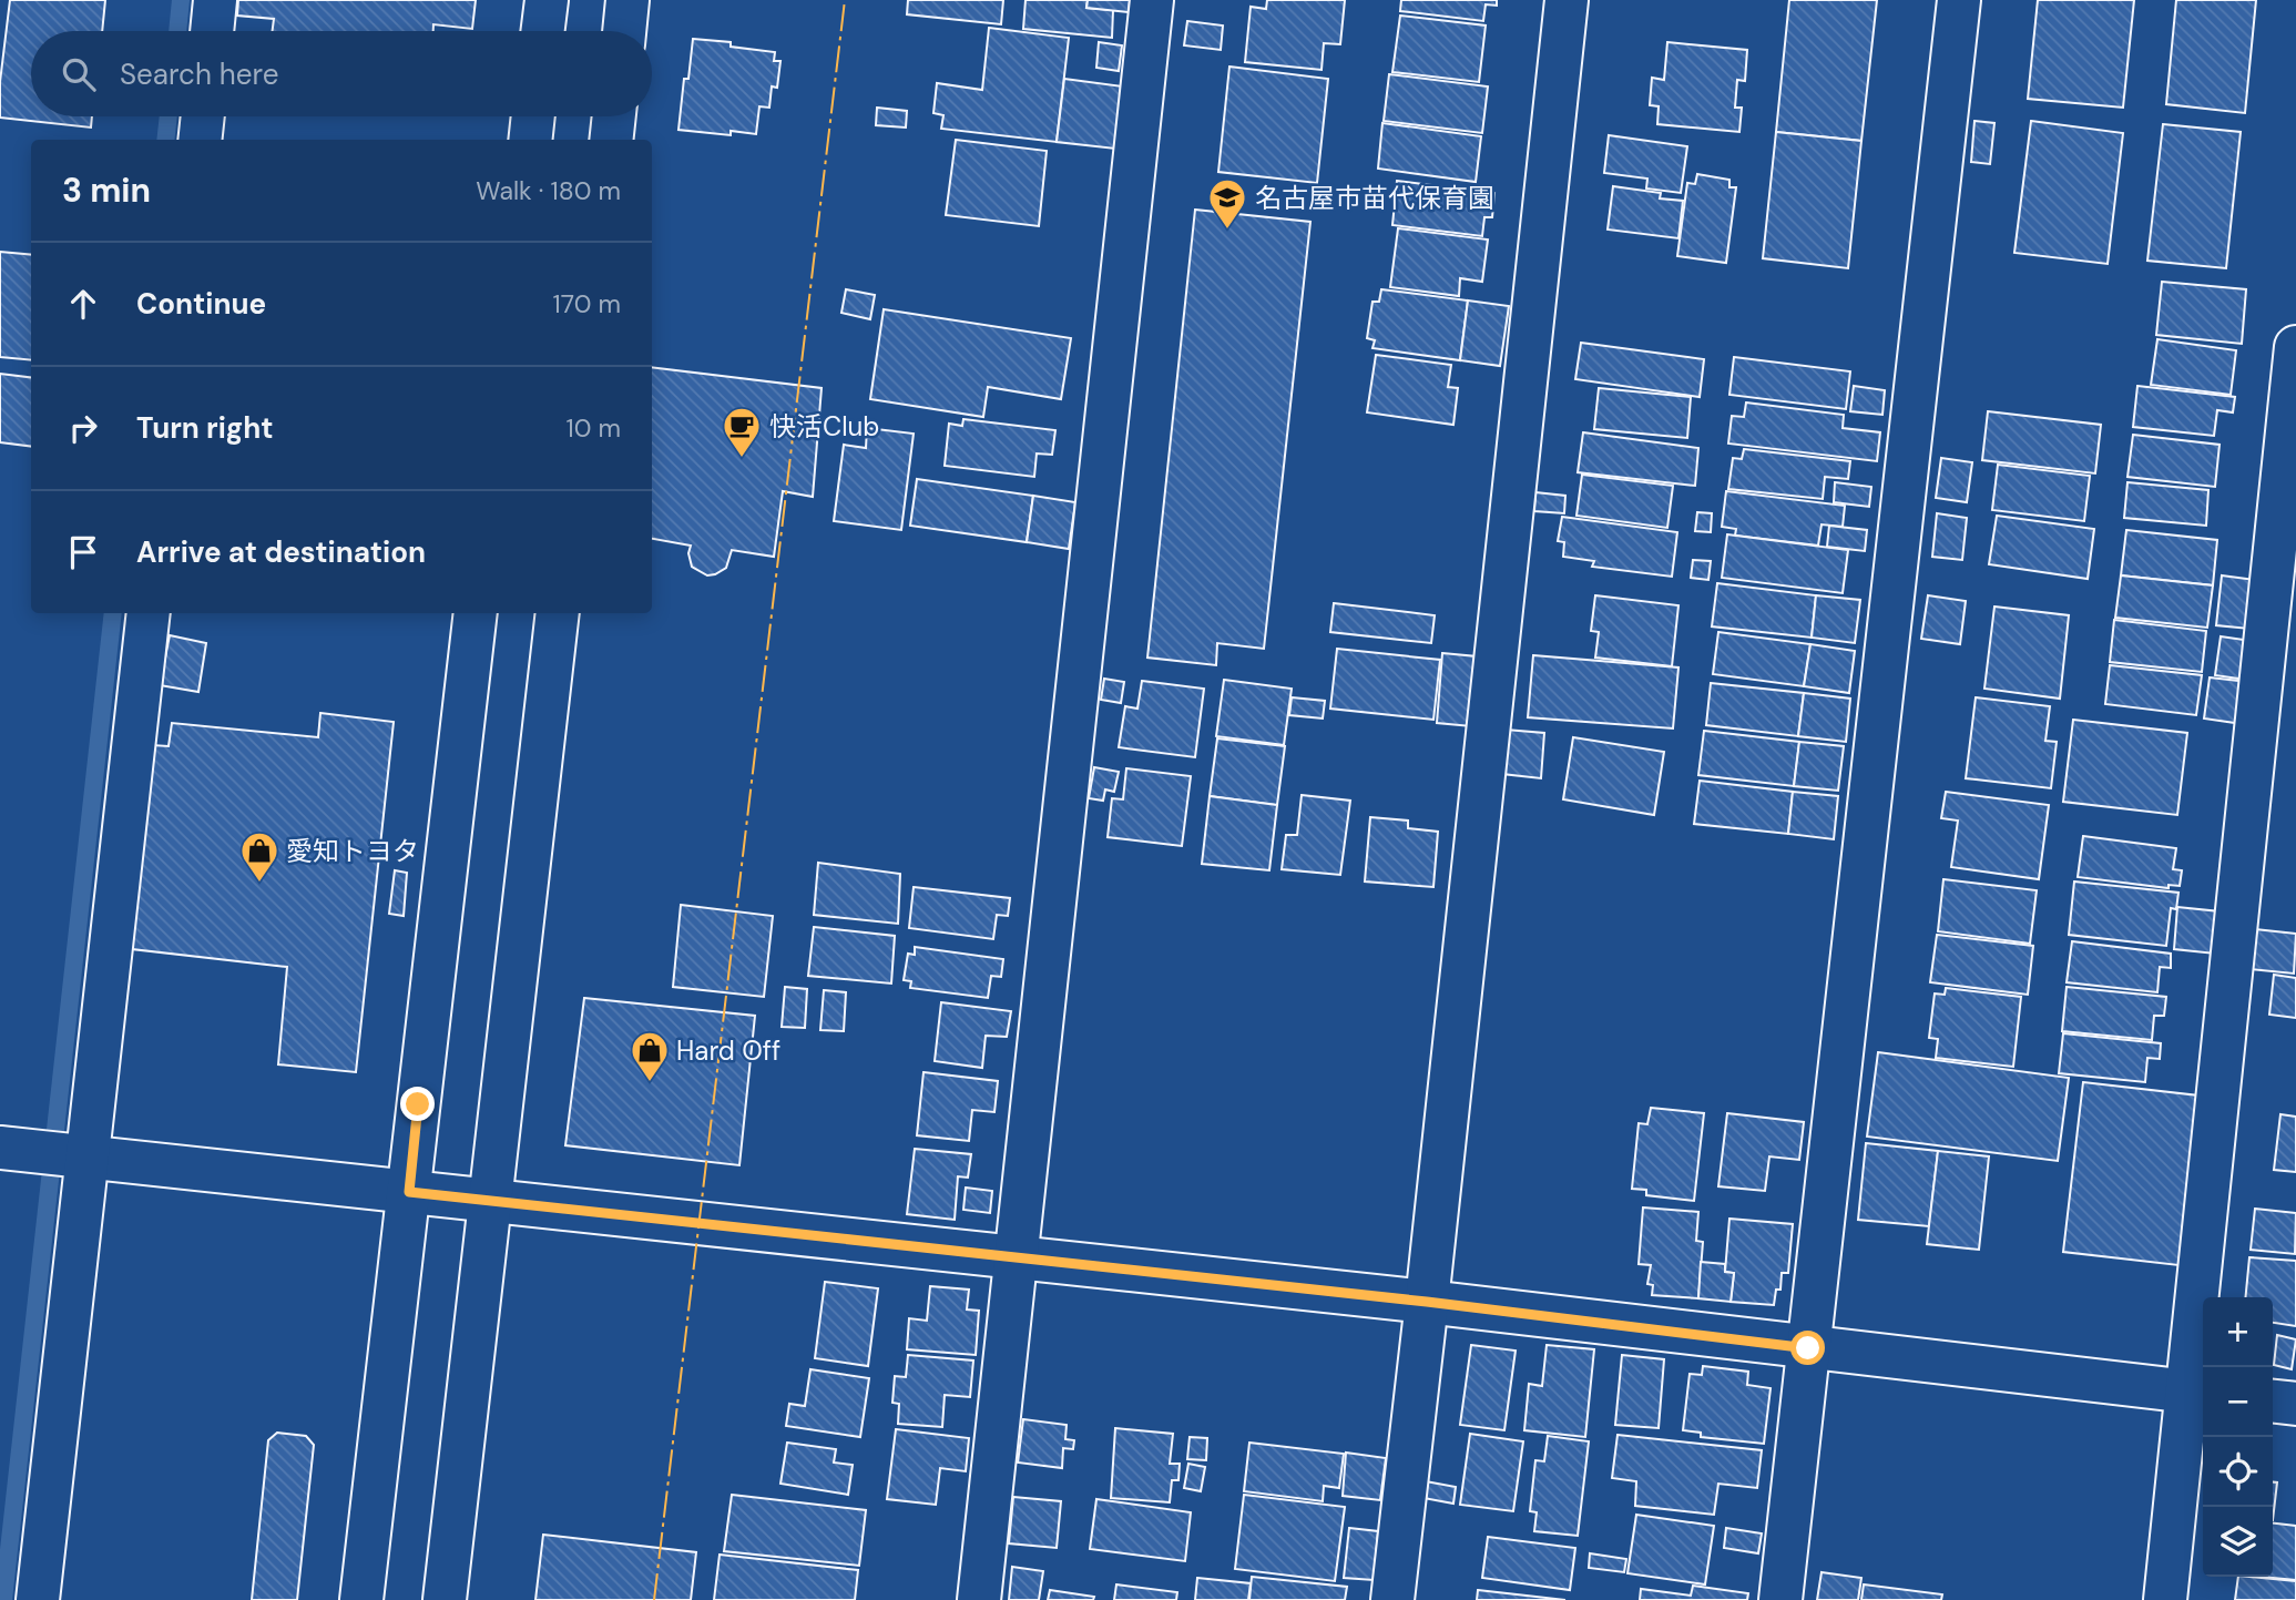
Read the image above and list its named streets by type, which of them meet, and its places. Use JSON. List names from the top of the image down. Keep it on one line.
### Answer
{"places":{"school or university":["名古屋市苗代保育園"],"cafe":["快活Club"],"shop":["愛知トヨタ","Hard Off"]},"page":{"search":"Search here","heading":["3 min","Walk · 180 m"],"list":[["Continue","170 m"],["Turn right","10 m"],"Arrive at destination"],"map_buttons":["+","−"]}}
